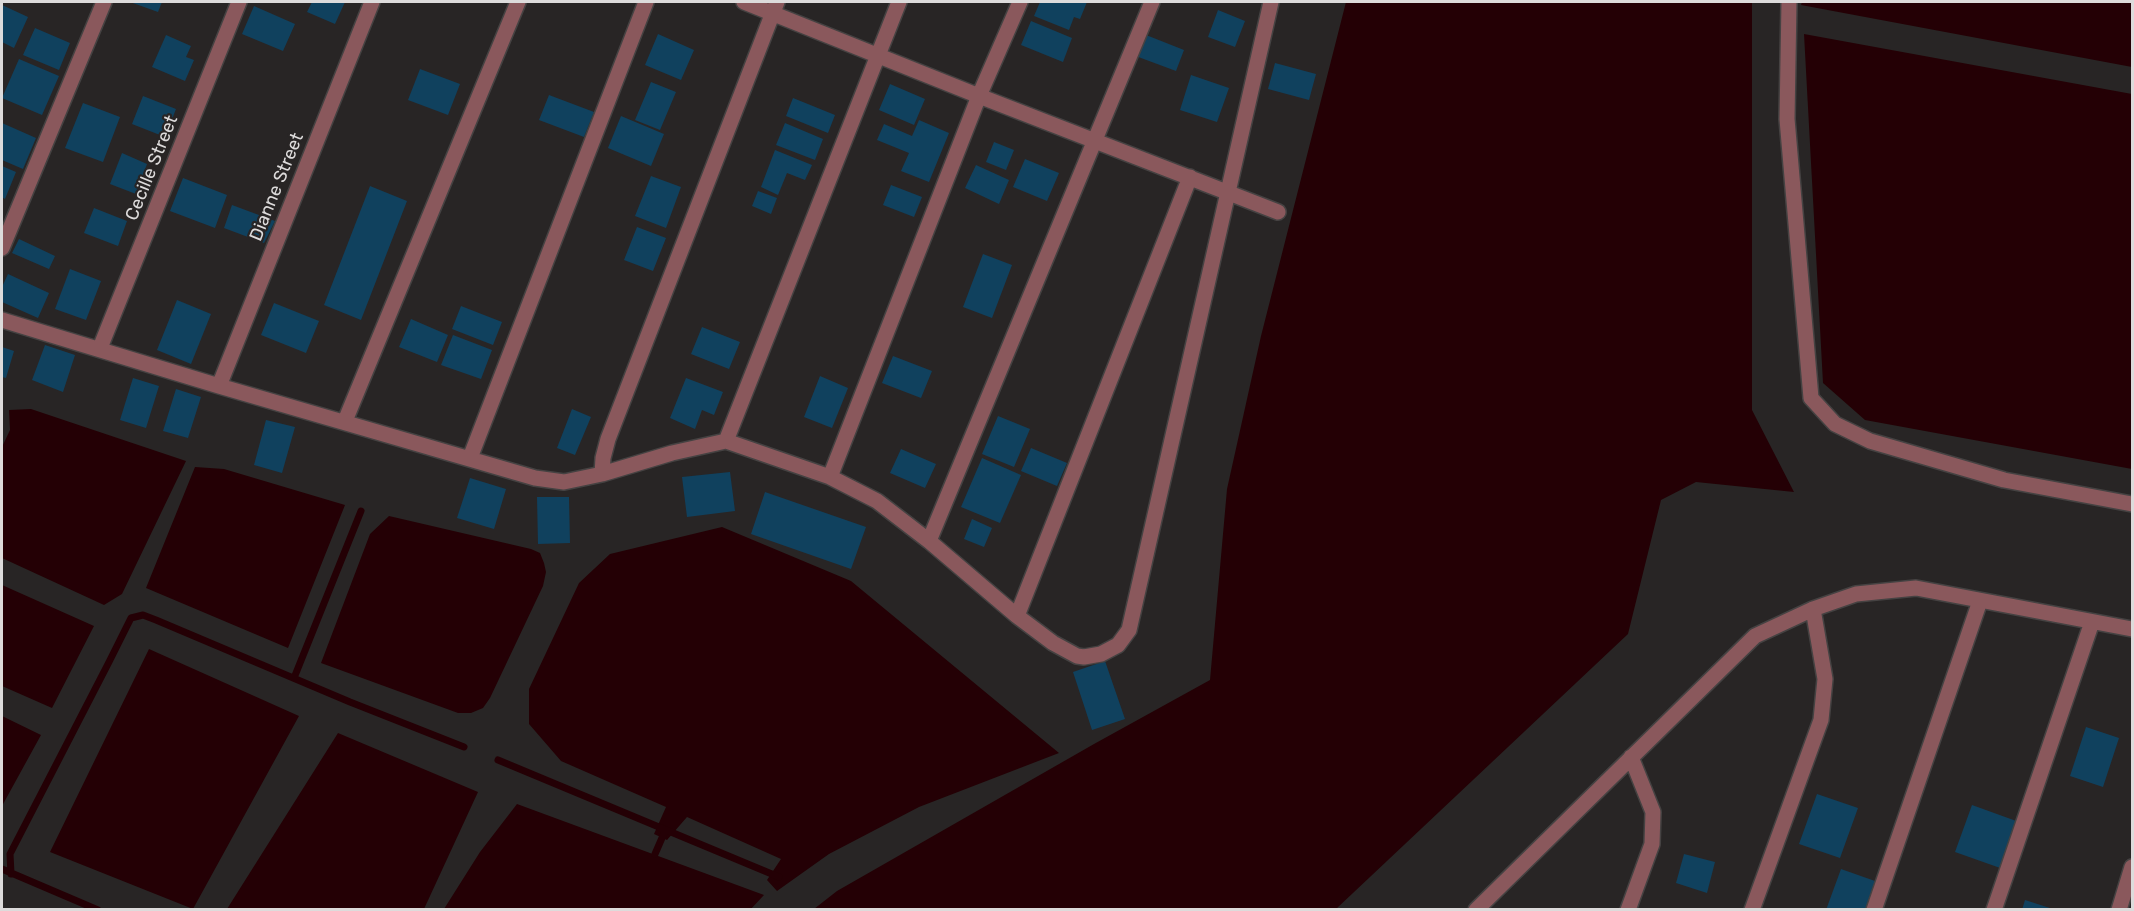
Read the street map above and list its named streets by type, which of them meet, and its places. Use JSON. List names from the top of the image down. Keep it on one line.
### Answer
{"streets":{"street":["Cecille Street","Dianne Street"]}}
